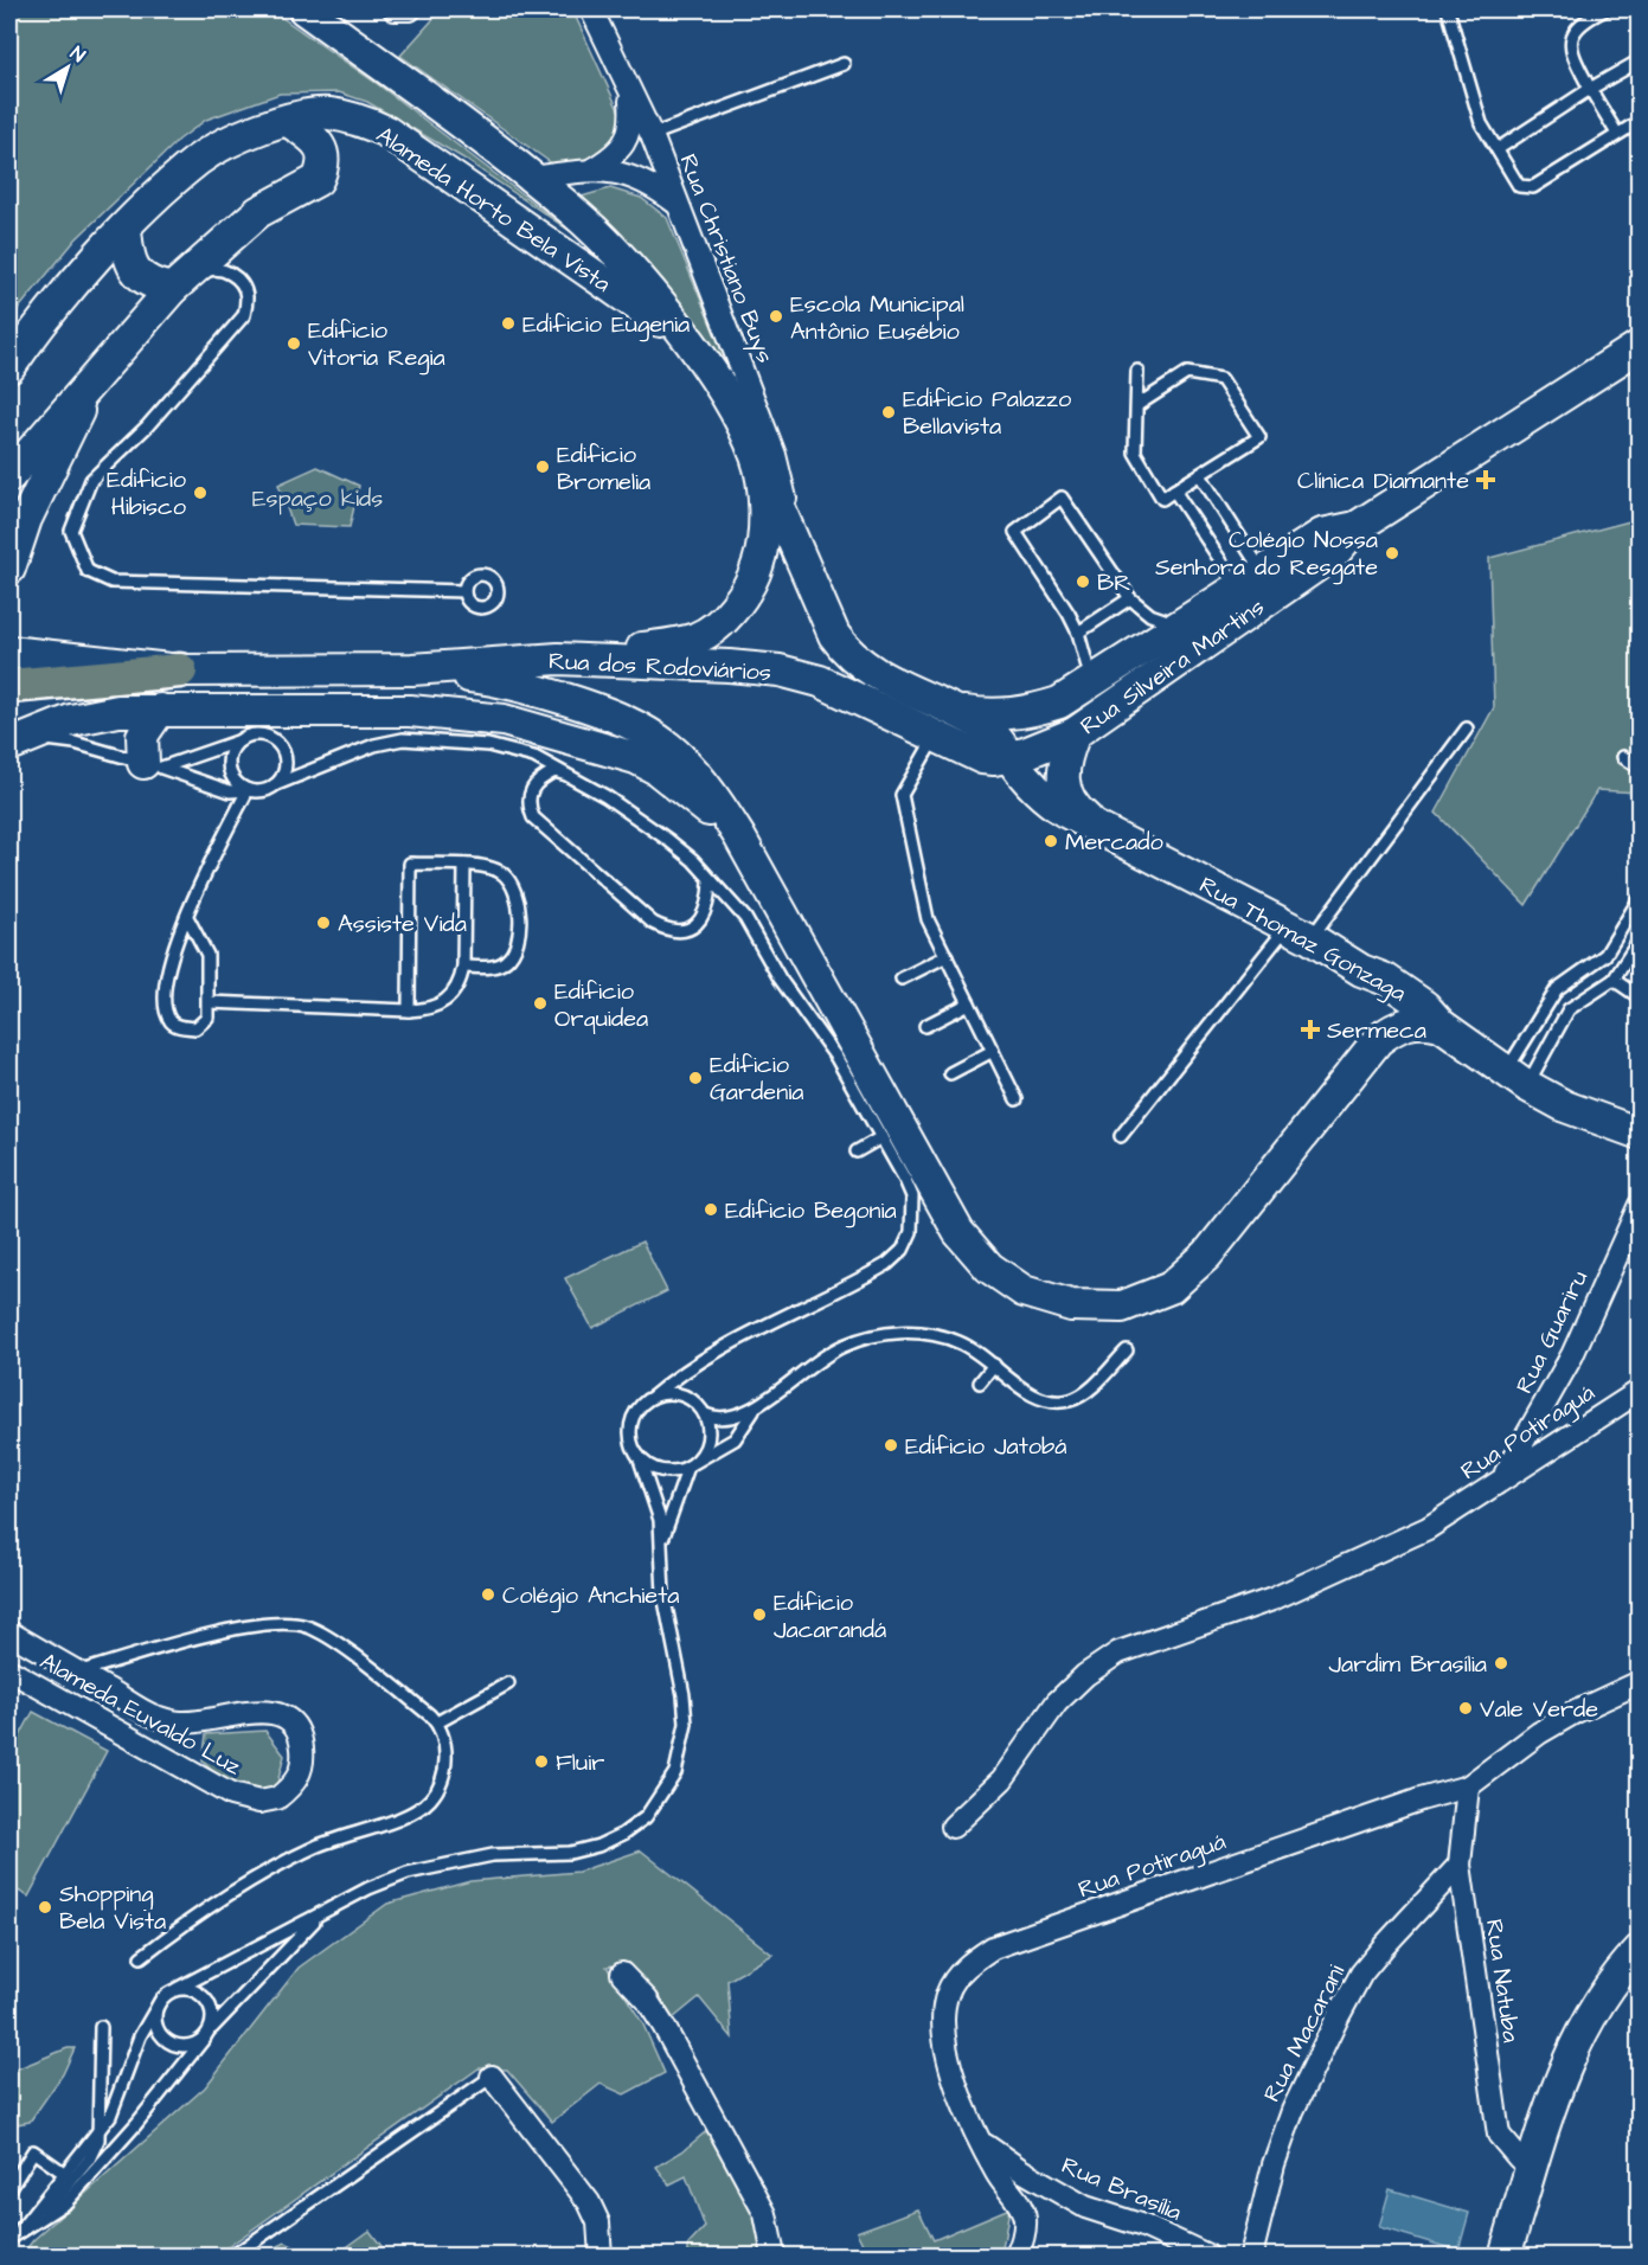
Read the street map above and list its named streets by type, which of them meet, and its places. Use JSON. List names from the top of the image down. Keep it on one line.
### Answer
{"streets":{"main road":["Alameda Horto Bela Vista","Rua dos Rodoviários","Rua Silveira Martins","Rua Thomaz Gonzaga"],"street":["Rua Christiano Buys","Rua Guariru","Rua Potiraguá","Alameda Euvaldo Luz","Rua Natuba","Rua Macarani","Rua Brasília"]},"crossings":[["Rua dos Rodoviários","Rua Silveira Martins"],["Rua dos Rodoviários","Rua Thomaz Gonzaga"],["Rua Silveira Martins","Rua Thomaz Gonzaga"],["Rua Guariru","Rua Potiraguá"],["Rua Potiraguá","Rua Natuba"],["Rua Potiraguá","Rua Brasília"],["Rua Natuba","Rua Macarani"]],"parks":["Espaço kids"],"places":{"other":["Escola Municipal Antônio Eusébio","Edificio Eugenia","Edificio Vitoria Regia","Edificio Palazzo Bellavista","Edificio Bromelia","Edificio Hibisco","Colégio Nossa Senhora do Resgate","BR","Mercado","Assiste Vida","Edificio Orquidea","Edificio Gardenia","Edificio Begonia","Edificio Jatobá","Colégio Anchieta","Edificio Jacarandá","Jardim Brasília","Vale Verde","Fluir","Shopping Bela Vista"],"health":["Clínica Diamante","Sermeca"]},"north":"top right"}
